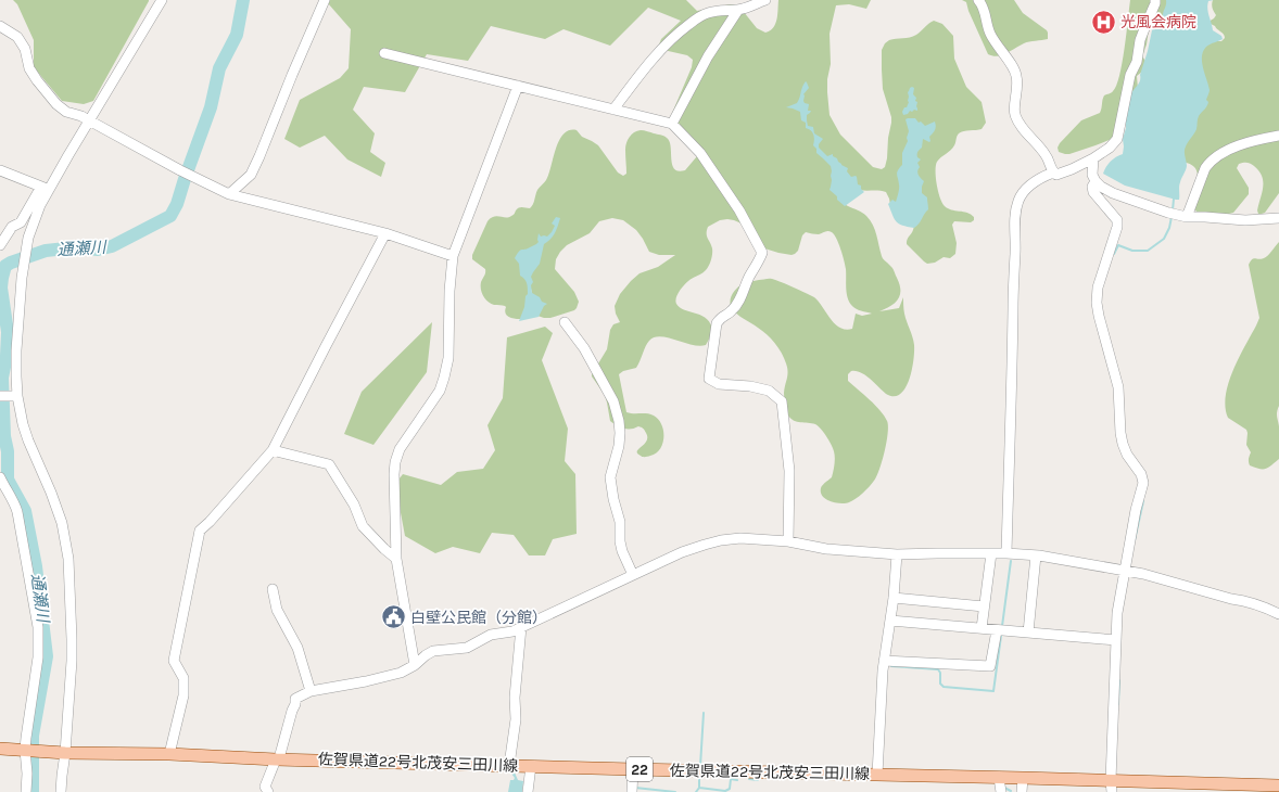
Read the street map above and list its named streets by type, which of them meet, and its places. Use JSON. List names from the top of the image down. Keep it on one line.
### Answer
{"streets":{"main road":["佐賀県道22号北茂安三田川線","22"]},"water":["通瀬川"],"places":{"hospital":["光風会病院"],"public building":["白壁公民館（分館）"]}}
